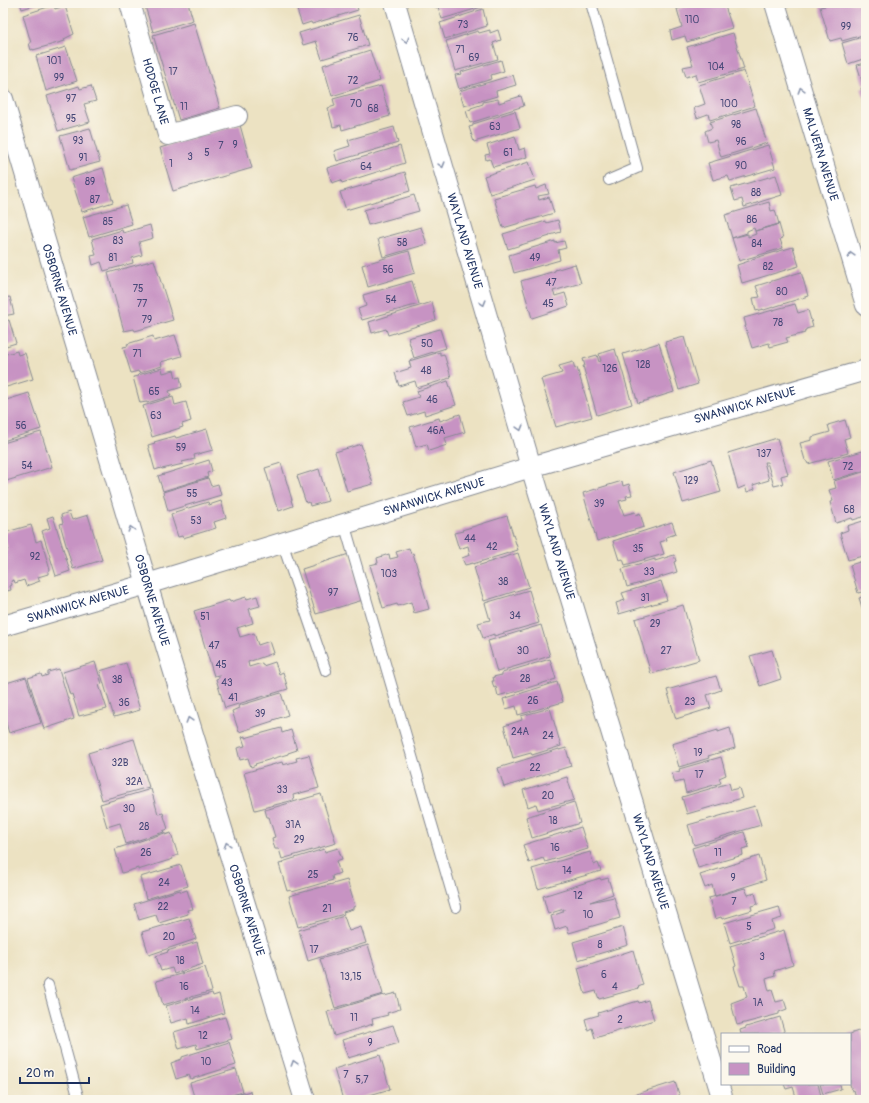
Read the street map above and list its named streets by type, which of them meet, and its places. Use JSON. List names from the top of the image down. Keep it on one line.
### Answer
{"streets":{"street":["HODGE LANE","MALVERN AVENUE","WAYLAND AVENUE","OSBORNE AVENUE","SWANWICK AVENUE"]},"crossings":[["WAYLAND AVENUE","SWANWICK AVENUE"],["OSBORNE AVENUE","SWANWICK AVENUE"]],"one_way":["MALVERN AVENUE","WAYLAND AVENUE","OSBORNE AVENUE"],"house_numbers":["110","73","99","76","71","69","101","104","17","99","72","97","70","100","11","68","95","98","63","93","96","9","7","5","61","3","91","1","90","64","89","88","87","86","85","83","58","84","81","49","82","56","47","75","80","54","77","45","79","78","50","71","128","126","48","65","46","63","56","46A","59","137","54","72","129","55","39","68","53","44","42","35","92","33","103","38","97","31","34","51","29","47","30","27","45","28","38","43","41","26","23","36","39","24A","24","19","32B","22","17","32A","33","20","30","18","31A","28","29","16","26","11","14","25","9","24","12","7","22","21","10","5","20","8","17","3","18","6","13,15","16","4","1A","14","11","2","12","9","10","7","5,7"],"legend":["Road","Building"],"scale_bar":"20 m"}
